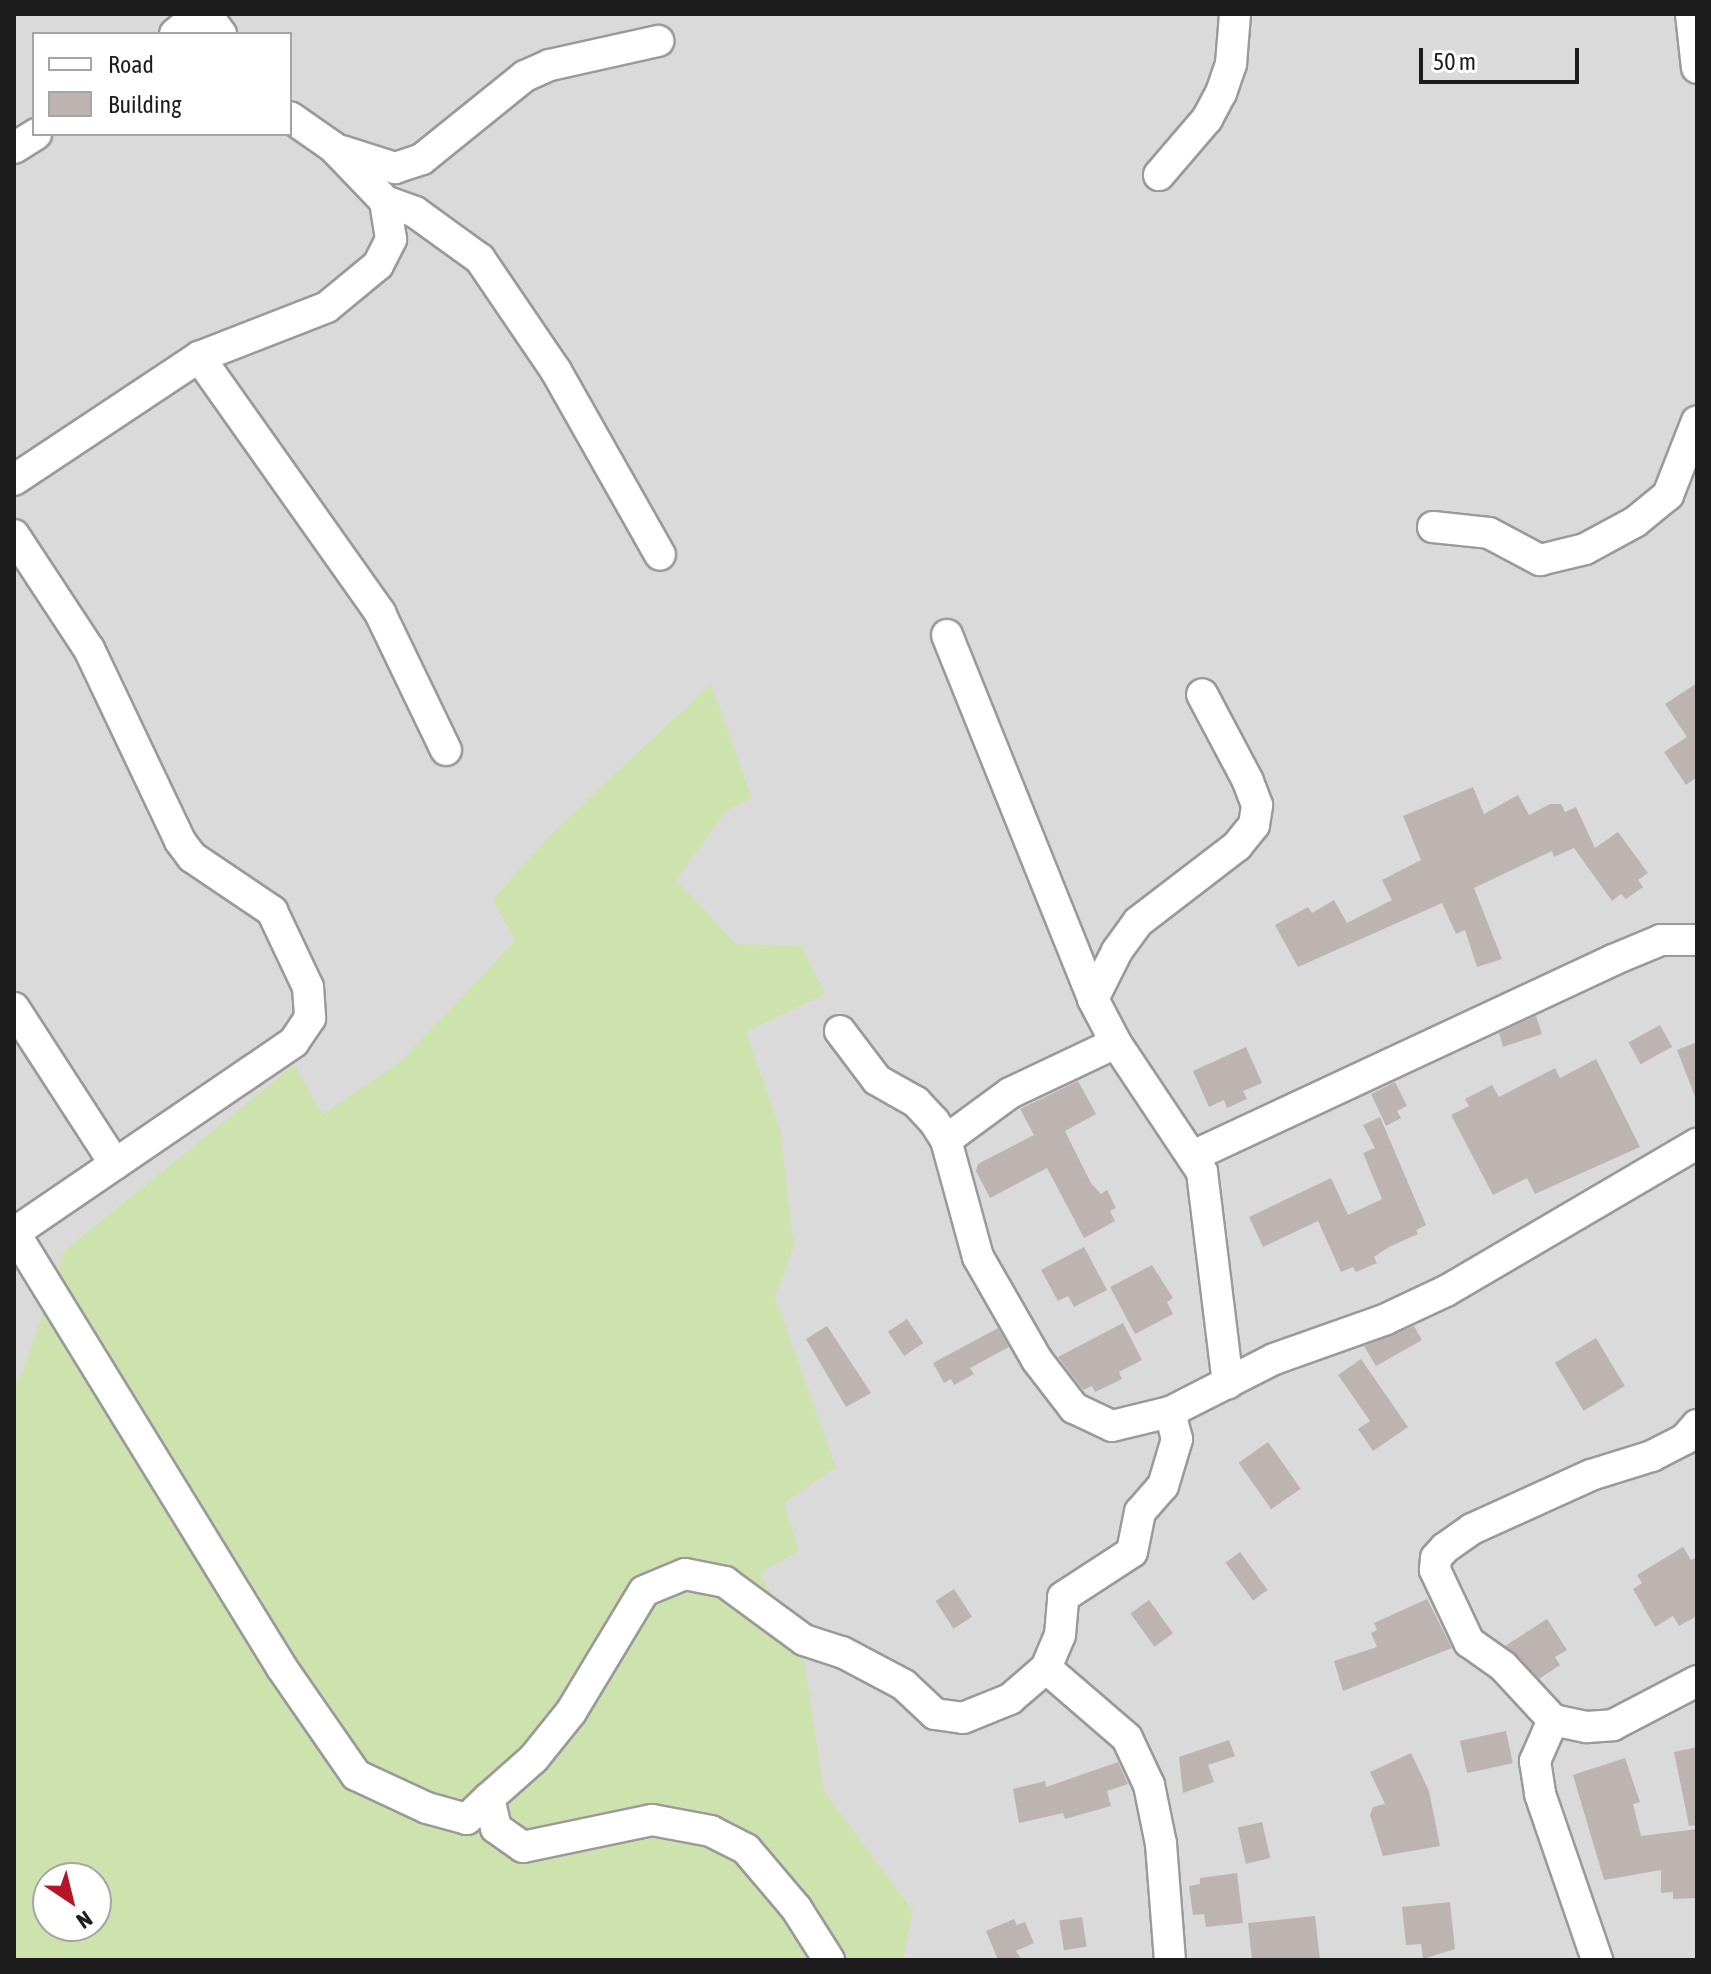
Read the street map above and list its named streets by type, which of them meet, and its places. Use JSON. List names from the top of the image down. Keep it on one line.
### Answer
{"legend":["Road","Building"],"scale_bar":"50 m","north":"bottom right"}
